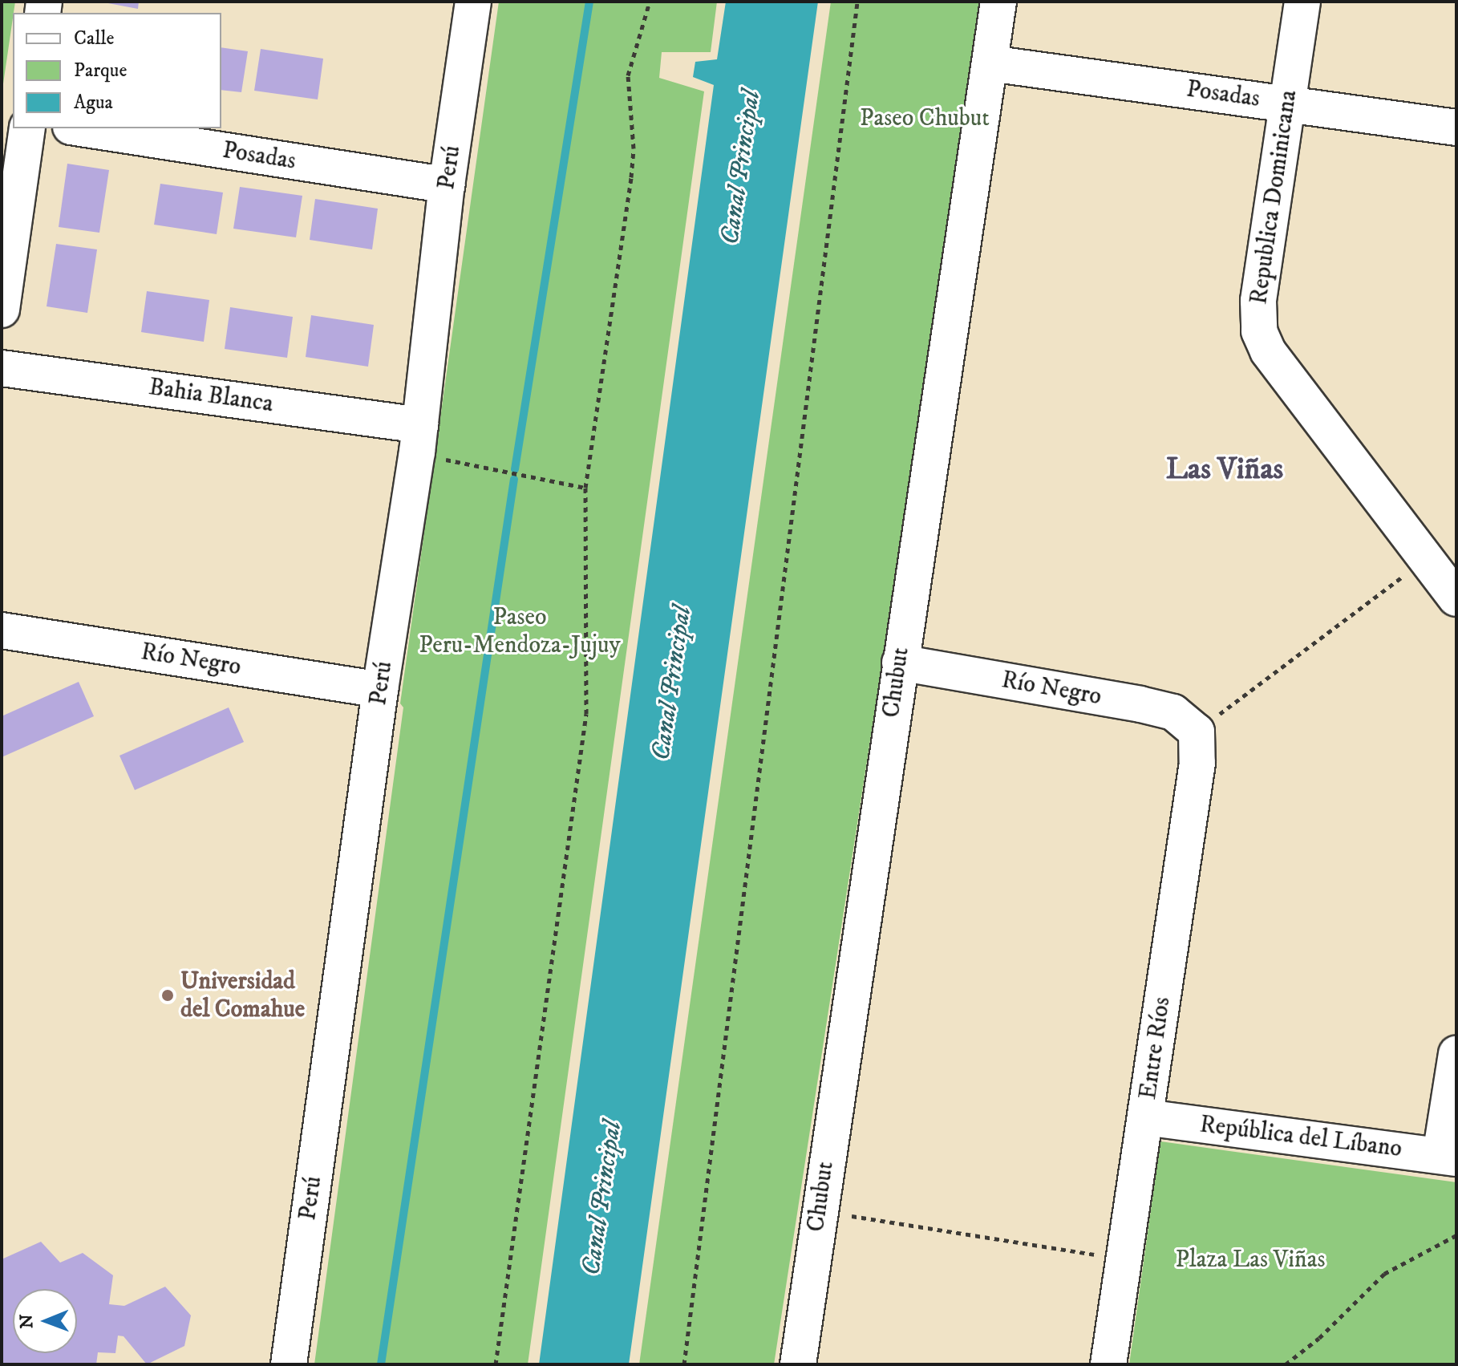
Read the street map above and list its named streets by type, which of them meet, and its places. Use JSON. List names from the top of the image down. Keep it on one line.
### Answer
{"streets":{"street":["Posadas","Perú","Republica Dominicana","Bahia Blanca","Río Negro","Chubut","Entre Ríos","República del Líbano"]},"crossings":[["Posadas","Perú"],["Posadas","Republica Dominicana"],["Posadas","Chubut"],["Perú","Bahia Blanca"],["Perú","Río Negro"],["Río Negro","Chubut"],["Río Negro","Entre Ríos"],["Entre Ríos","República del Líbano"]],"districts":["Las Viñas"],"water":["Canal Principal"],"parks":["Paseo Chubut","Paseo Peru-Mendoza-Jujuy","Plaza Las Viñas"],"places":["Universidad del Comahue"],"legend":["Calle","Parque","Agua"],"north":"left"}
